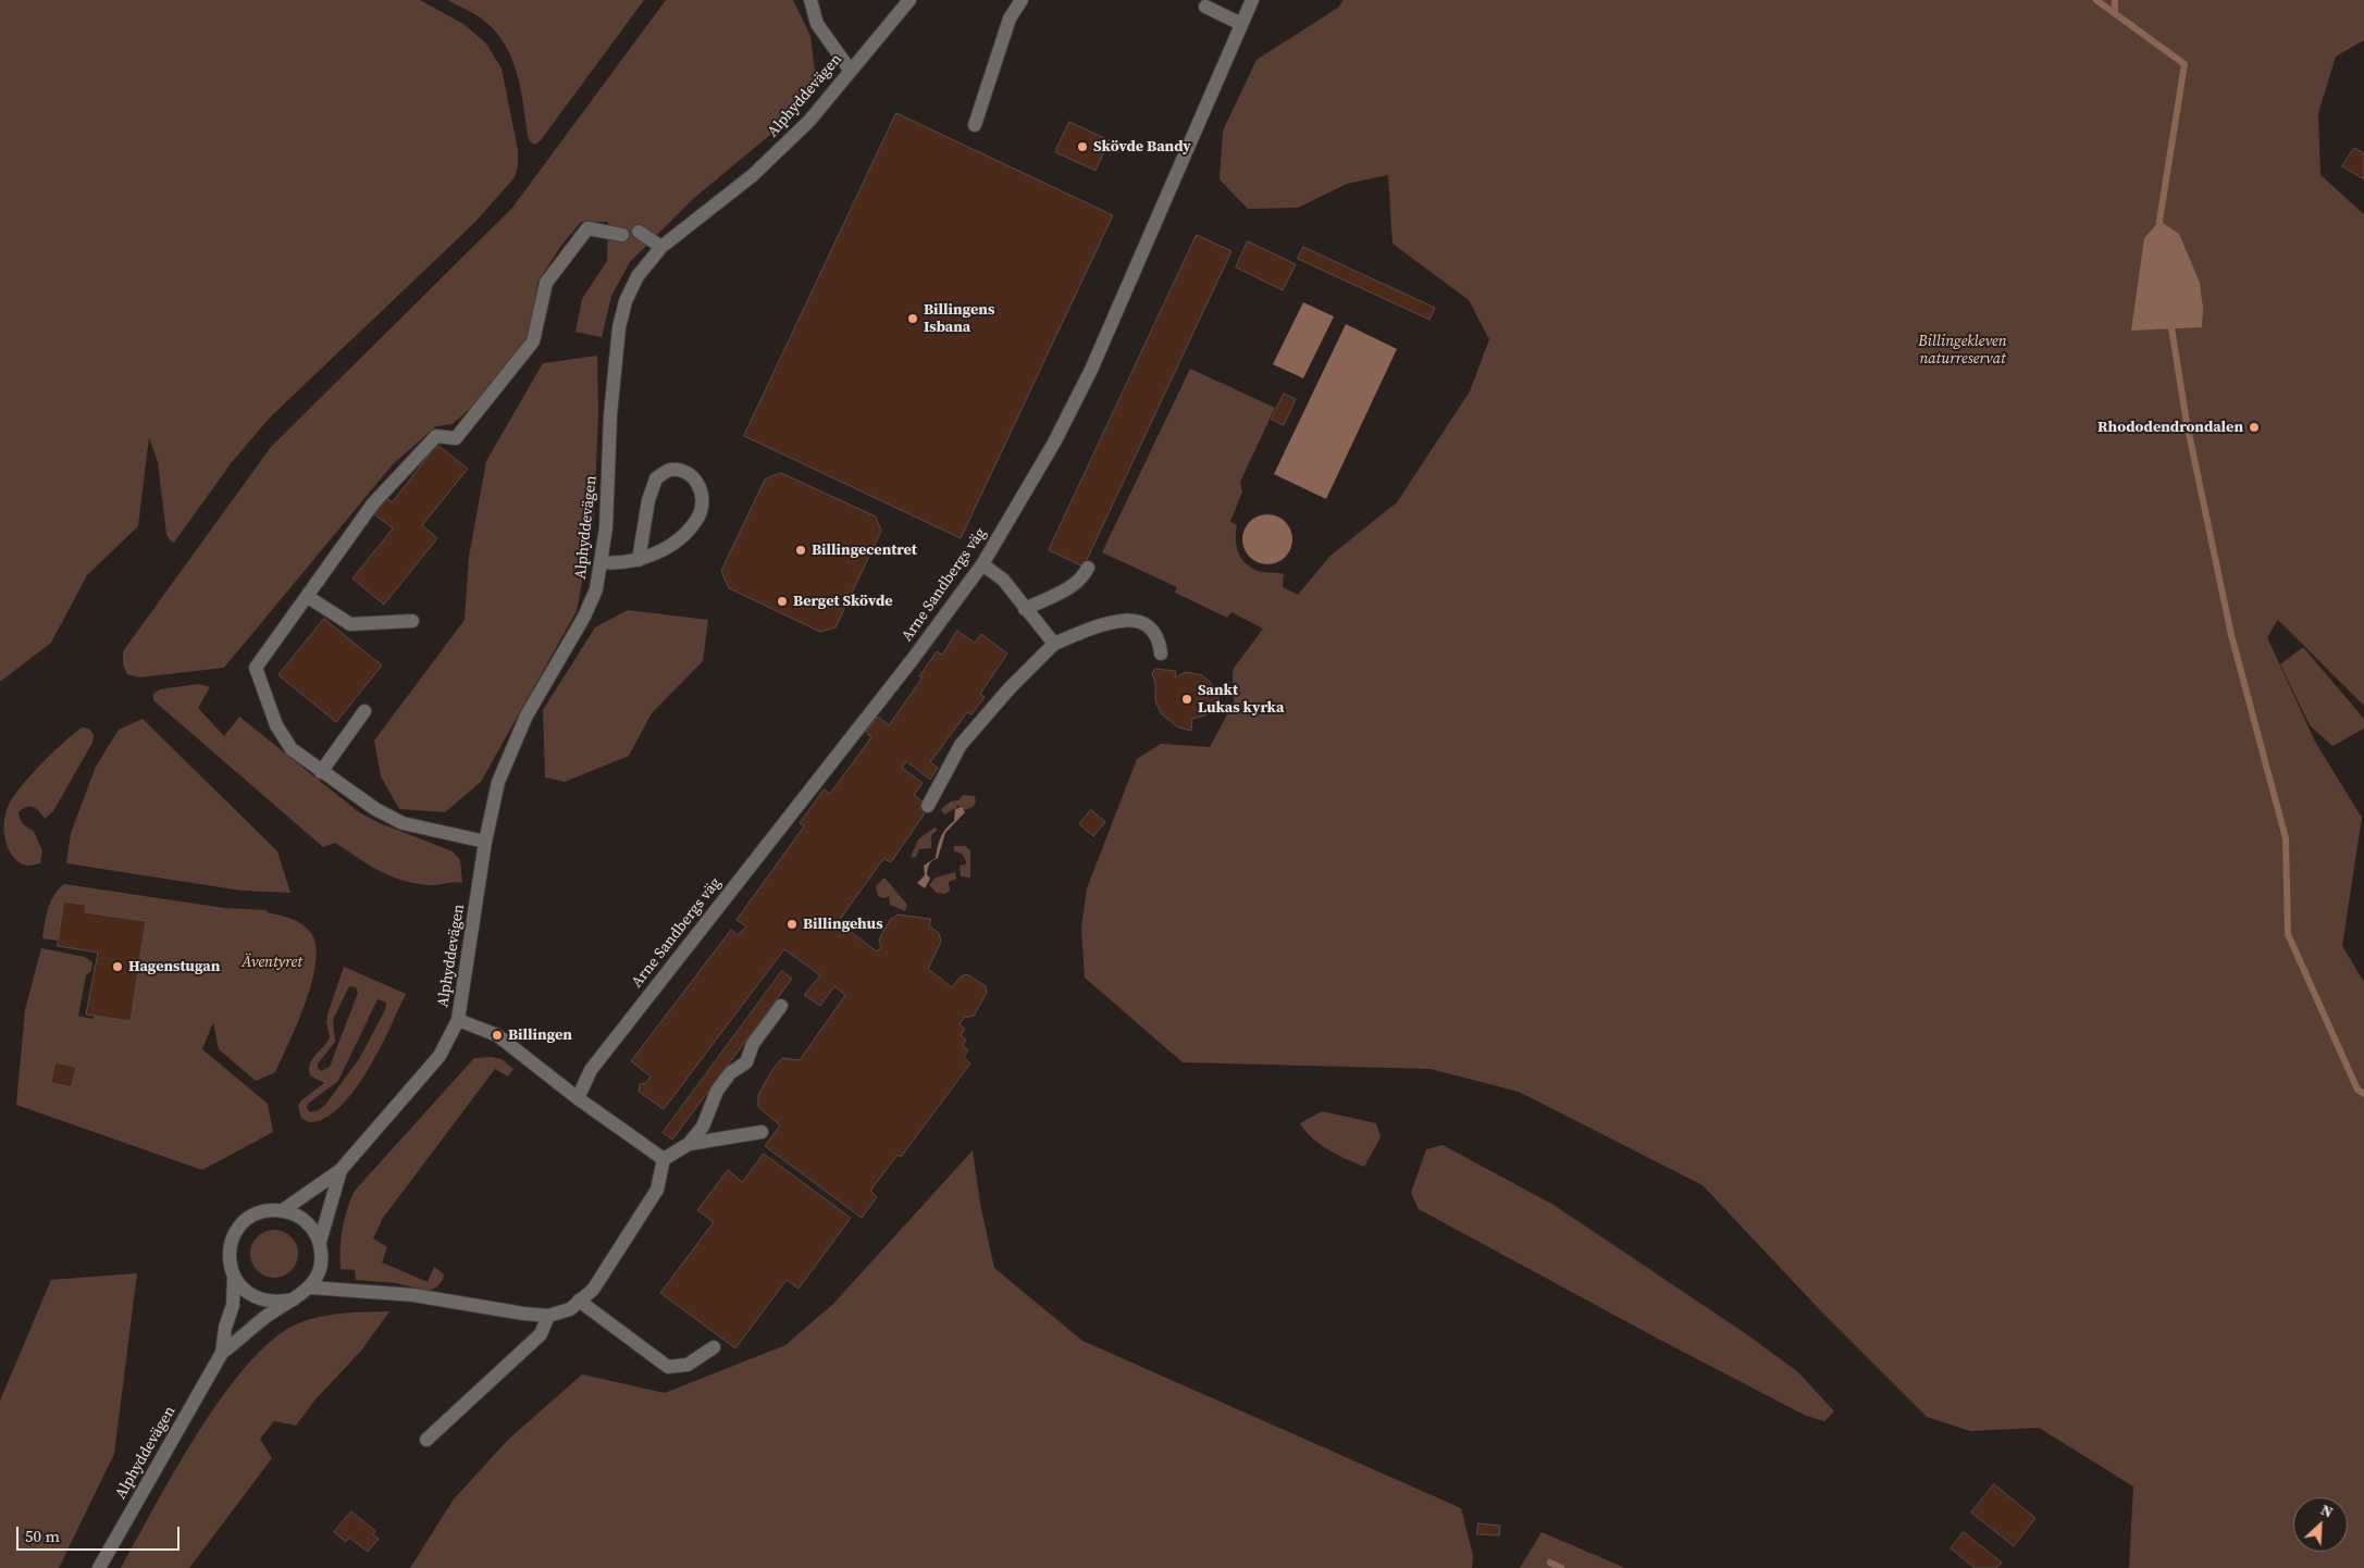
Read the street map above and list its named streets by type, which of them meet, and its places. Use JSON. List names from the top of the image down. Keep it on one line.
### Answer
{"streets":{"street":["Alphyddevägen","Arne Sandbergs väg"]},"parks":["Billingekleven naturreservat","Äventyret"],"places":["Skövde Bandy","Billingens Isbana","Rhododendrondalen","Billingecentret","Berget Skövde","Sankt Lukas kyrka","Billingehus","Hagenstugan","Billingen"],"scale_bar":"50 m","north":"top right"}
